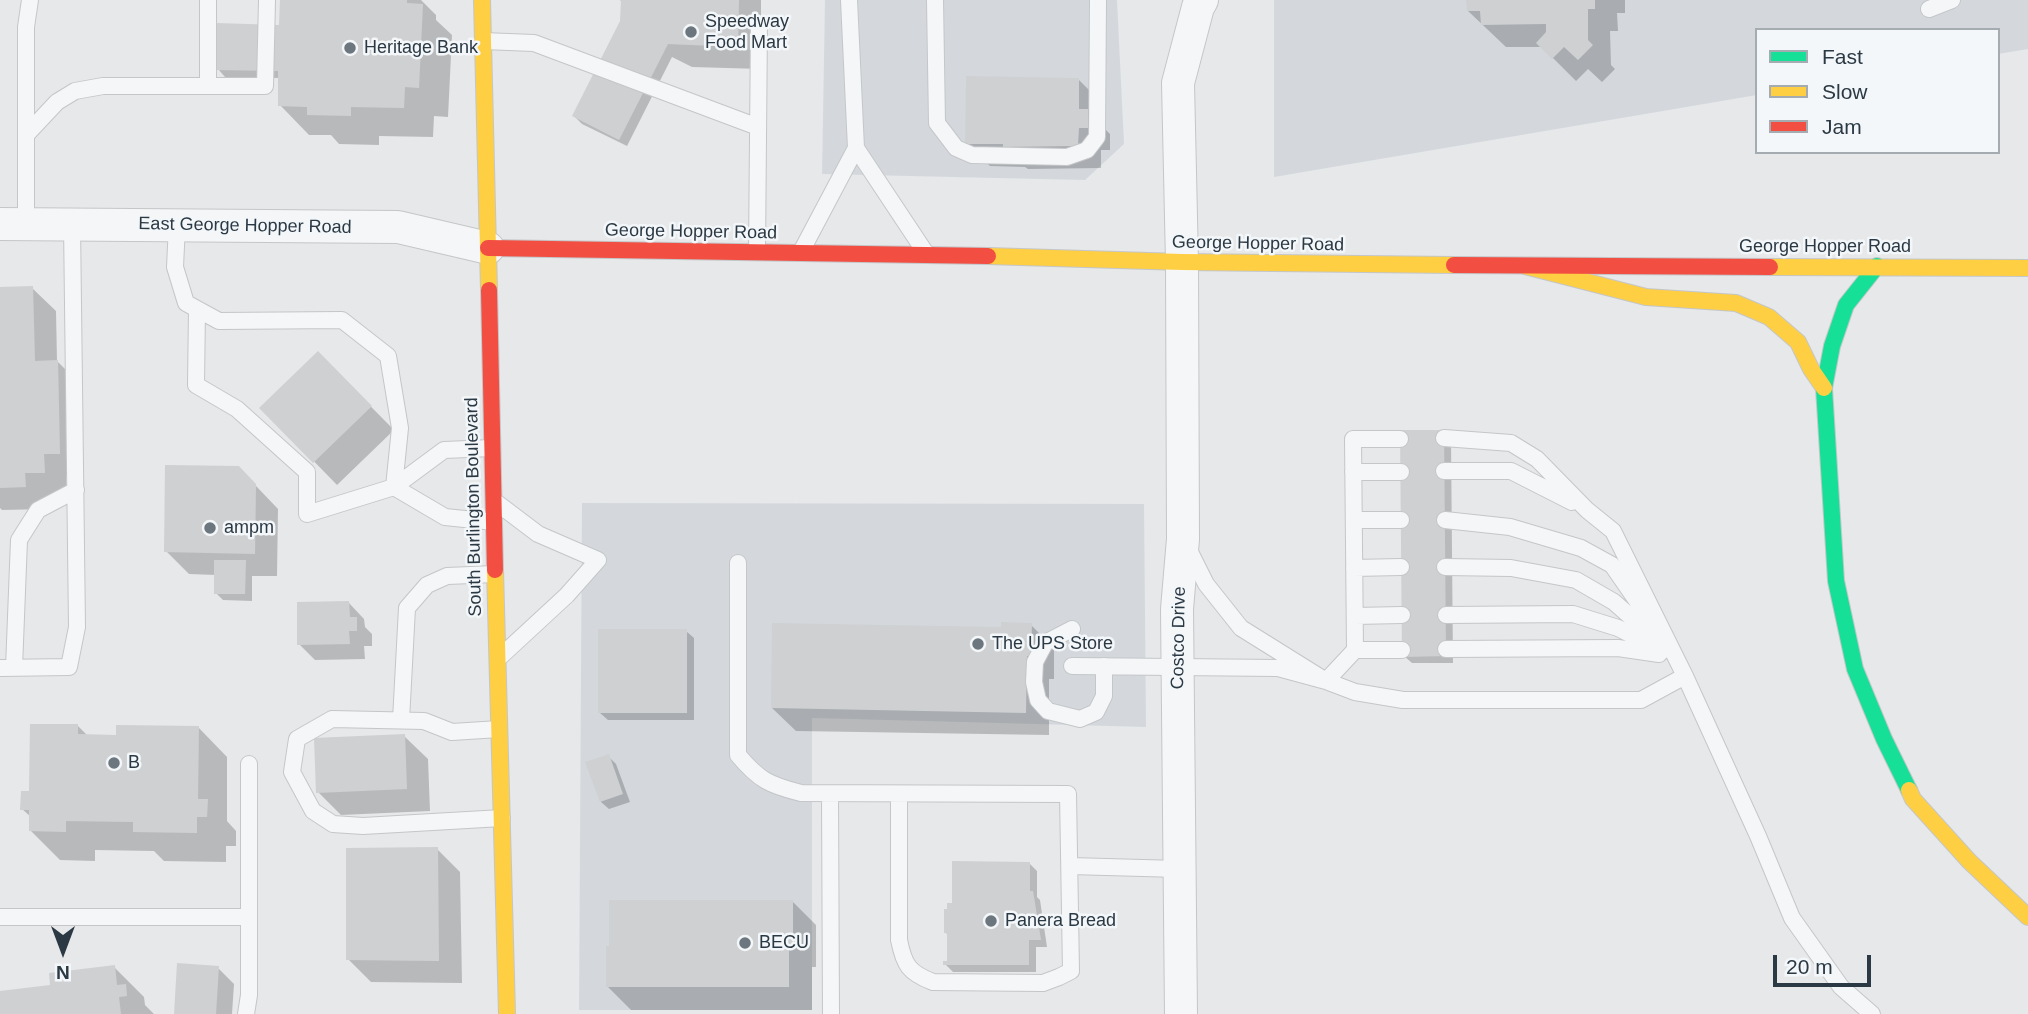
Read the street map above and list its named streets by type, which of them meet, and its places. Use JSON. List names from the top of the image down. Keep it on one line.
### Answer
{"streets":{"main road":["George Hopper Road","South Burlington Boulevard"],"street":["East George Hopper Road","Costco Drive"]},"crossings":[["East George Hopper Road","George Hopper Road"],["East George Hopper Road","South Burlington Boulevard"],["George Hopper Road","South Burlington Boulevard"],["George Hopper Road","Costco Drive"]],"places":["Speedway Food Mart","Heritage Bank","ampm","The UPS Store","B","Panera Bread","BECU"],"legend":["Fast","Slow","Jam"],"scale_bar":"20 m","north":"bottom"}
